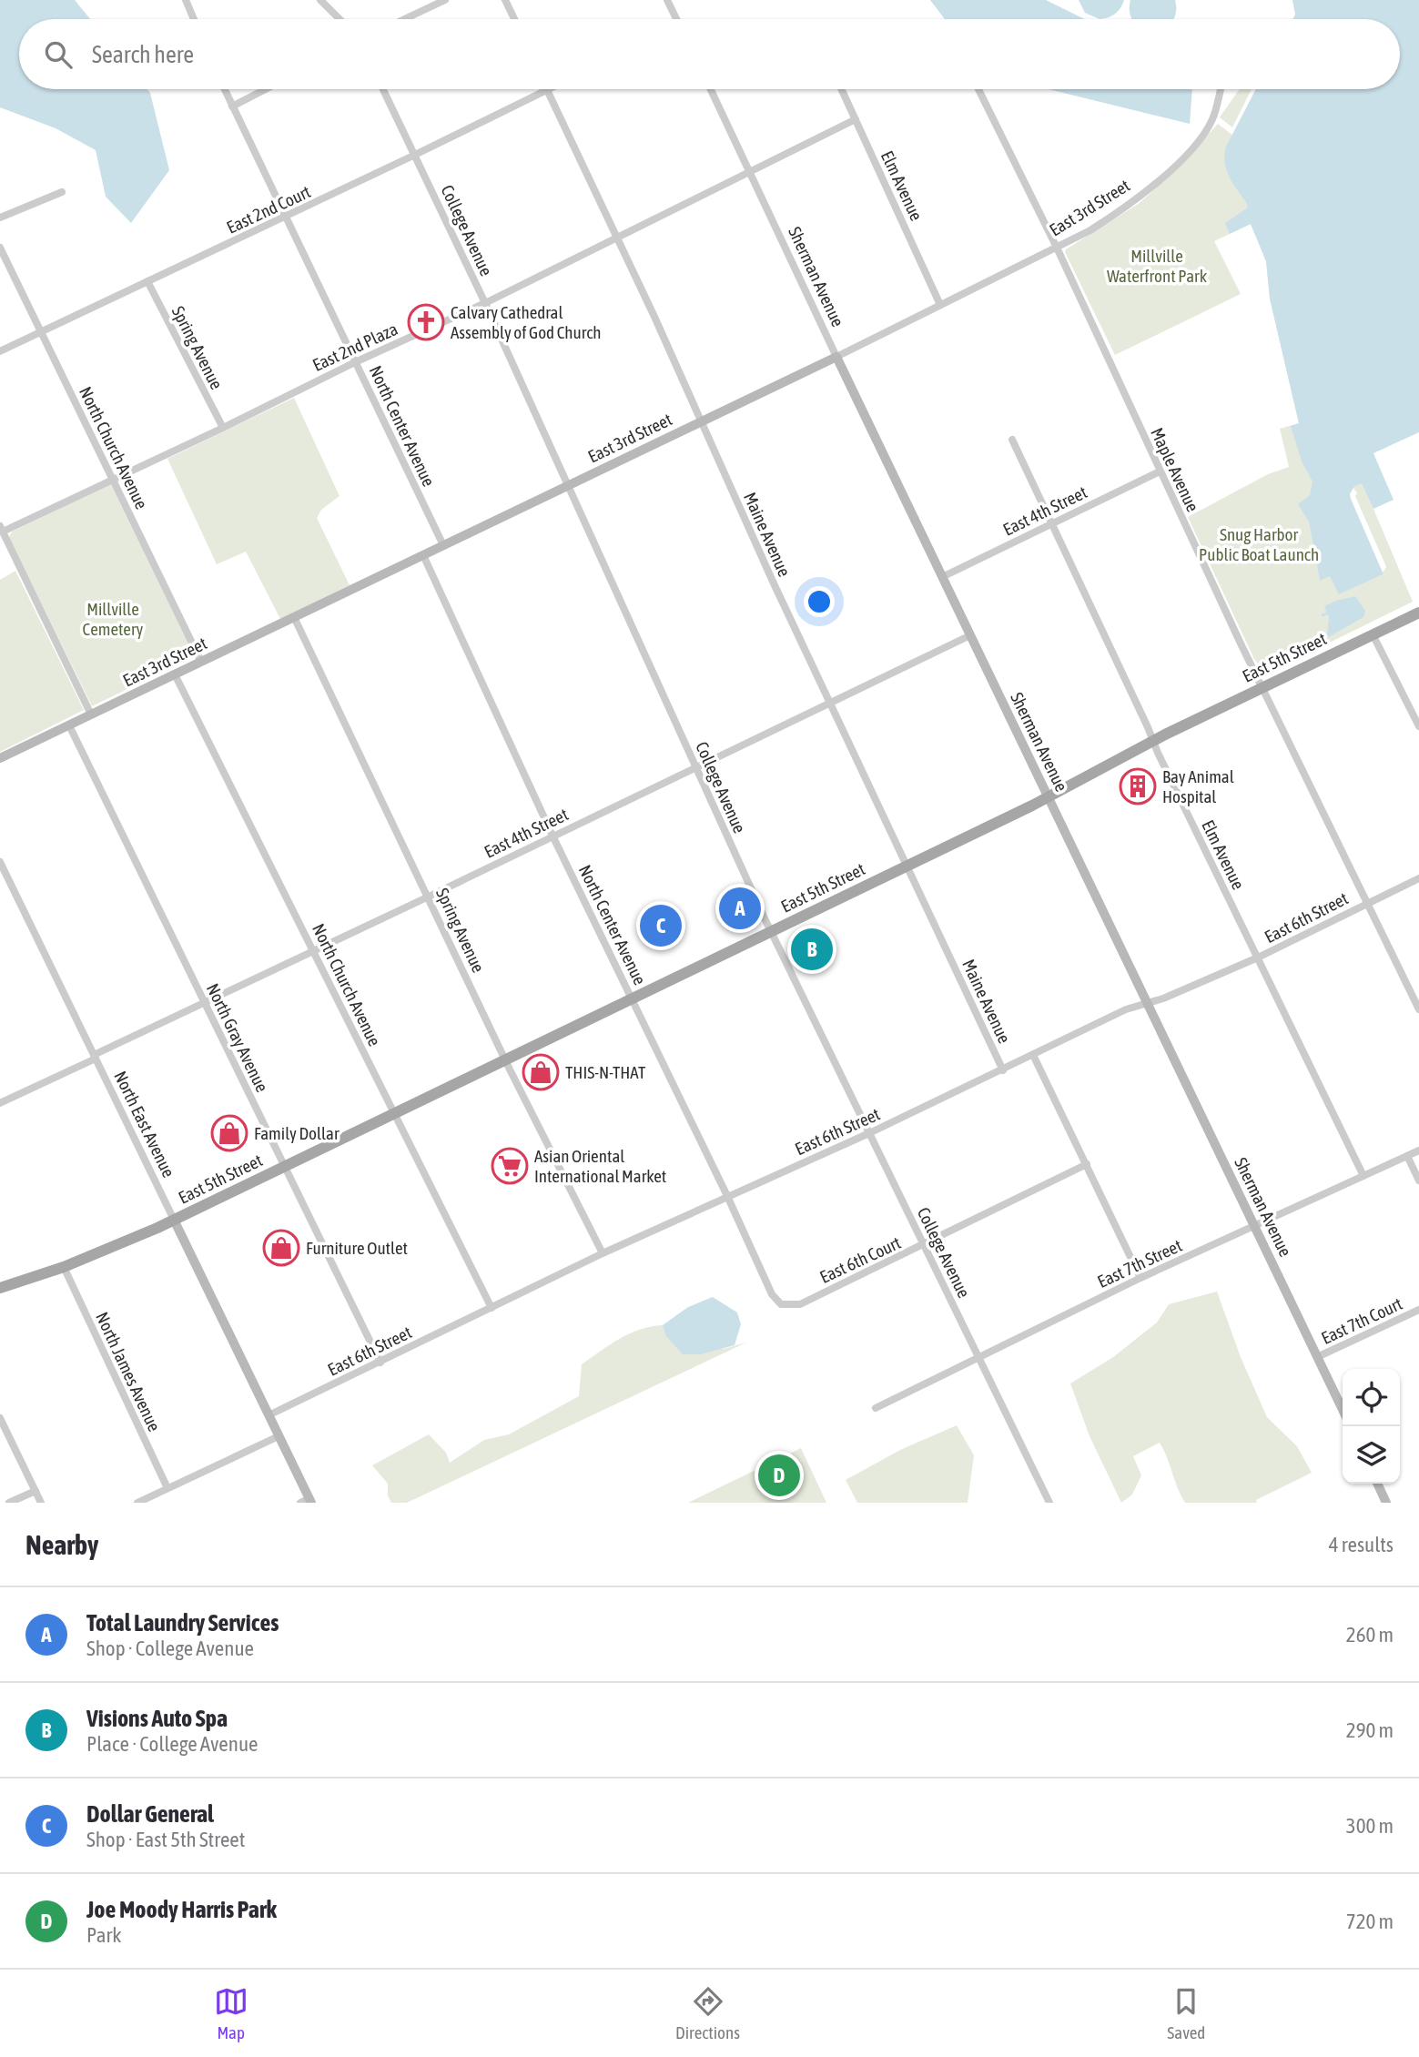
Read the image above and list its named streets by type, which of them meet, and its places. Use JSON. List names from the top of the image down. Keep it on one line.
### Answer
{"streets":{"main road":["East 5th Street"],"street":["Elm Avenue","East 3rd Street","East 2nd Court","College Avenue","Sherman Avenue","East 2nd Plaza","Spring Avenue","North Center Avenue","North Church Avenue","Maple Avenue","East 4th Street","Maine Avenue","East 6th Street","North Gray Avenue","North East Avenue","East 6th Court","East 7th Street","East 7th Court","North James Avenue"]},"crossings":[["Elm Avenue","East 3rd Street"],["Elm Avenue","East 2nd Plaza"],["Elm Avenue","East 4th Street"],["Elm Avenue","East 5th Street"],["Elm Avenue","East 6th Street"],["Elm Avenue","East 7th Street"],["East 3rd Street","College Avenue"],["East 3rd Street","Sherman Avenue"],["East 3rd Street","Spring Avenue"],["East 3rd Street","North Center Avenue"],["East 3rd Street","North Church Avenue"],["East 3rd Street","Maple Avenue"],["East 3rd Street","Maine Avenue"],["East 3rd Street","North Gray Avenue"],["East 2nd Court","College Avenue"],["East 2nd Court","Spring Avenue"],["East 2nd Court","North Center Avenue"],["East 2nd Court","North Church Avenue"],["East 2nd Court","Maine Avenue"],["College Avenue","East 2nd Plaza"],["College Avenue","East 4th Street"],["College Avenue","East 5th Street"],["College Avenue","East 6th Street"],["College Avenue","East 6th Court"],["College Avenue","East 7th Street"],["Sherman Avenue","East 2nd Plaza"],["Sherman Avenue","East 4th Street"],["Sherman Avenue","East 5th Street"],["Sherman Avenue","East 6th Street"],["Sherman Avenue","East 7th Street"],["Sherman Avenue","East 7th Court"],["East 2nd Plaza","Spring Avenue"],["East 2nd Plaza","North Center Avenue"],["East 2nd Plaza","North Church Avenue"],["East 2nd Plaza","Maine Avenue"],["Spring Avenue","East 4th Street"],["Spring Avenue","East 5th Street"],["Spring Avenue","East 6th Street"],["North Center Avenue","East 4th Street"],["North Center Avenue","East 5th Street"],["North Center Avenue","East 6th Street"],["North Center Avenue","East 6th Court"],["North Church Avenue","East 4th Street"],["North Church Avenue","East 5th Street"],["North Church Avenue","East 6th Street"],["Maple Avenue","East 4th Street"],["Maple Avenue","East 5th Street"],["Maple Avenue","East 6th Street"],["East 4th Street","Maine Avenue"],["East 4th Street","North Gray Avenue"],["East 4th Street","North East Avenue"],["Maine Avenue","East 5th Street"],["Maine Avenue","East 6th Street"],["Maine Avenue","East 6th Court"],["Maine Avenue","East 7th Street"],["East 5th Street","North Gray Avenue"],["East 5th Street","North East Avenue"],["East 5th Street","North James Avenue"],["East 6th Street","North Gray Avenue"],["East 6th Street","North East Avenue"]],"parks":["Millville Waterfront Park","Snug Harbor Public Boat Launch","Millville Cemetery"],"places":{"church":["Calvary Cathedral Assembly of God Church"],"building":["Bay Animal Hospital"],"shop":["THIS-N-THAT","Family Dollar","Furniture Outlet"],"supermarket":["Asian Oriental International Market"]},"page":{"search":"Search here","pins":["A","C","B","D"],"heading":["Nearby","4 results"],"list":[{"mark":"A","name":"Total Laundry Services","note":"Shop · College Avenue","value":"260 m"},{"mark":"B","name":"Visions Auto Spa","note":"Place · College Avenue","value":"290 m"},{"mark":"C","name":"Dollar General","note":"Shop · East 5th Street","value":"300 m"},{"mark":"D","name":"Joe Moody Harris Park","note":"Park","value":"720 m"}],"nav":["Map","Directions","Saved"]}}
